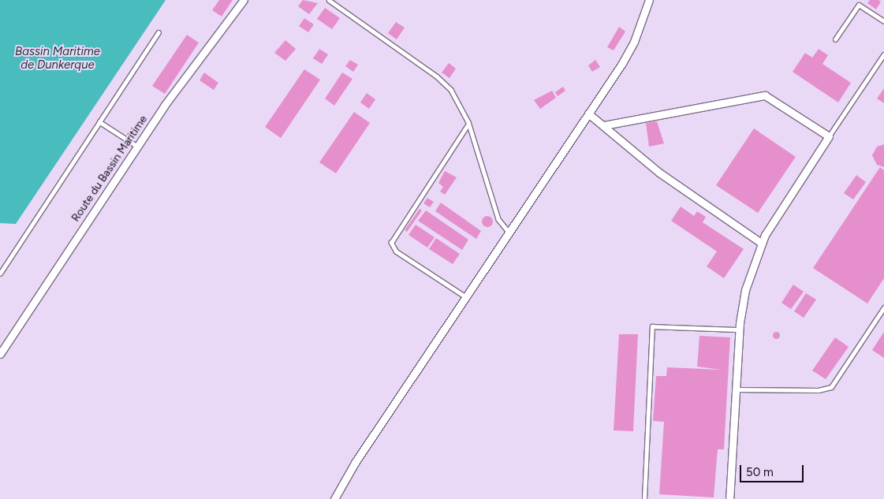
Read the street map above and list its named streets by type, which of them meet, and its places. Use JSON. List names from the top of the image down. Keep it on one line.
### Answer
{"streets":{"street":["Route du Bassin Maritime"]},"water":["Bassin Maritime de Dunkerque"],"scale_bar":"50 m"}
